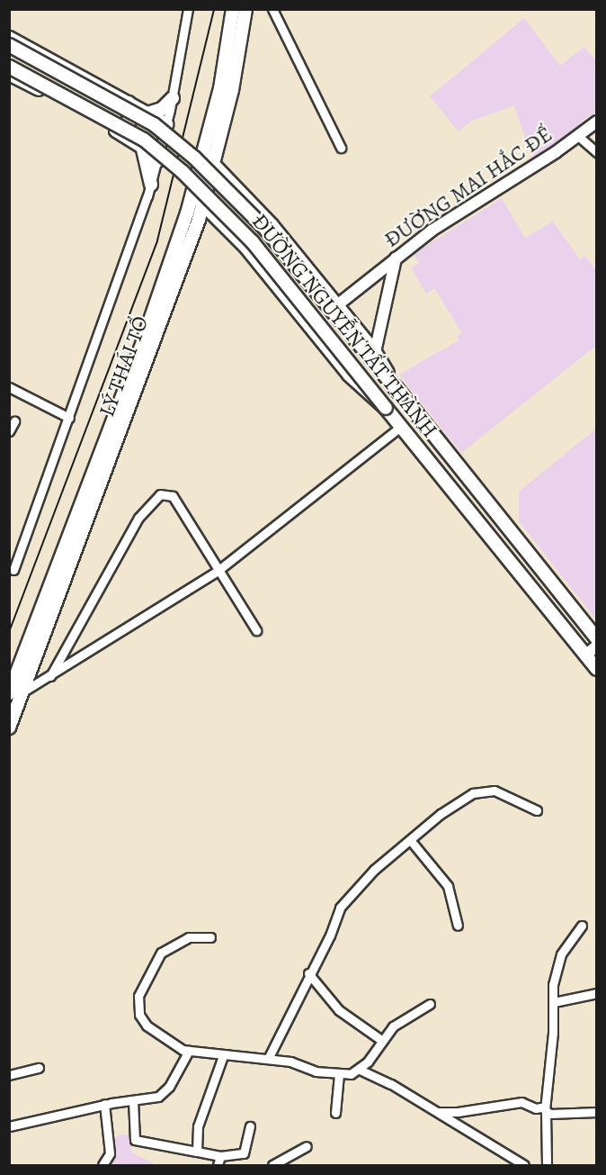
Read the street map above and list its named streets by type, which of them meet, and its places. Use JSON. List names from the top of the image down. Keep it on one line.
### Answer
{"streets":{"main road":["ĐƯỜNG NGUYỄN TẤT THÀNH","LÝ THÁI TỔ"],"street":["ĐƯỜNG MAI HẮC ĐẾ"]}}
